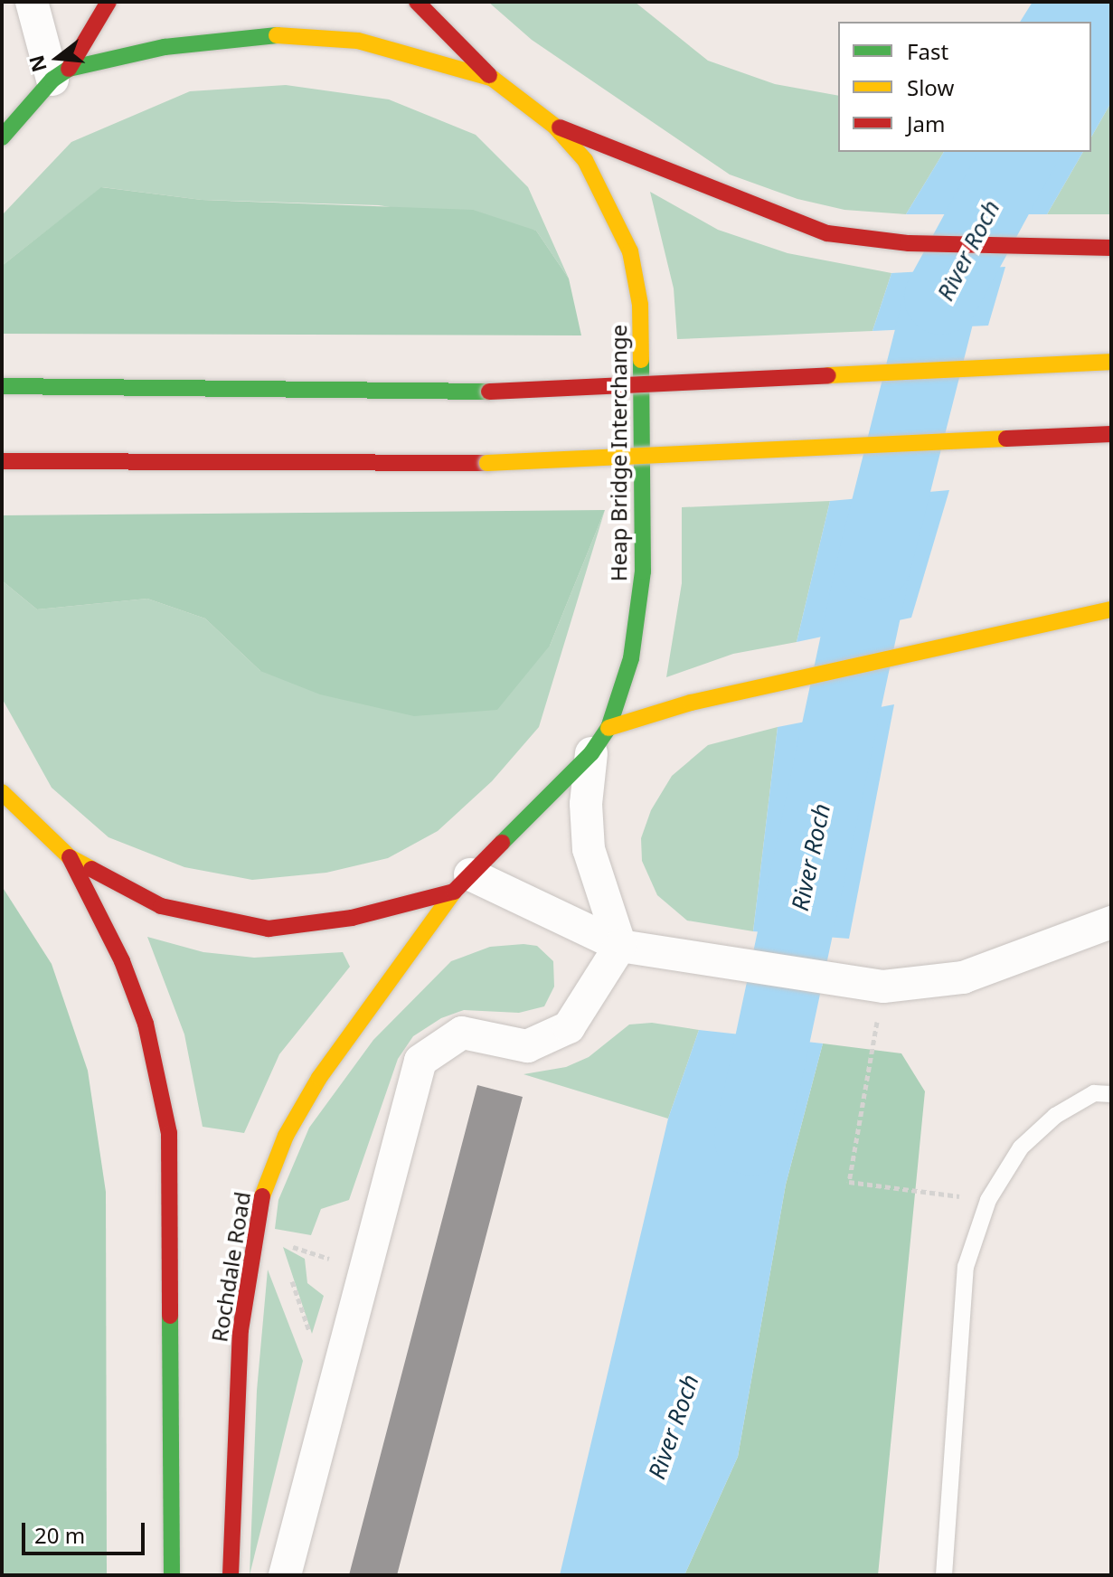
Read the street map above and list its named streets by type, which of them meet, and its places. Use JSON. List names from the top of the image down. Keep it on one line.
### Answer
{"streets":{"highway":["Heap Bridge Interchange","Rochdale Road"]},"crossings":[["Heap Bridge Interchange","Rochdale Road"]],"water":["River Roch"],"legend":["Fast","Slow","Jam"],"scale_bar":"20 m","north":"left"}
